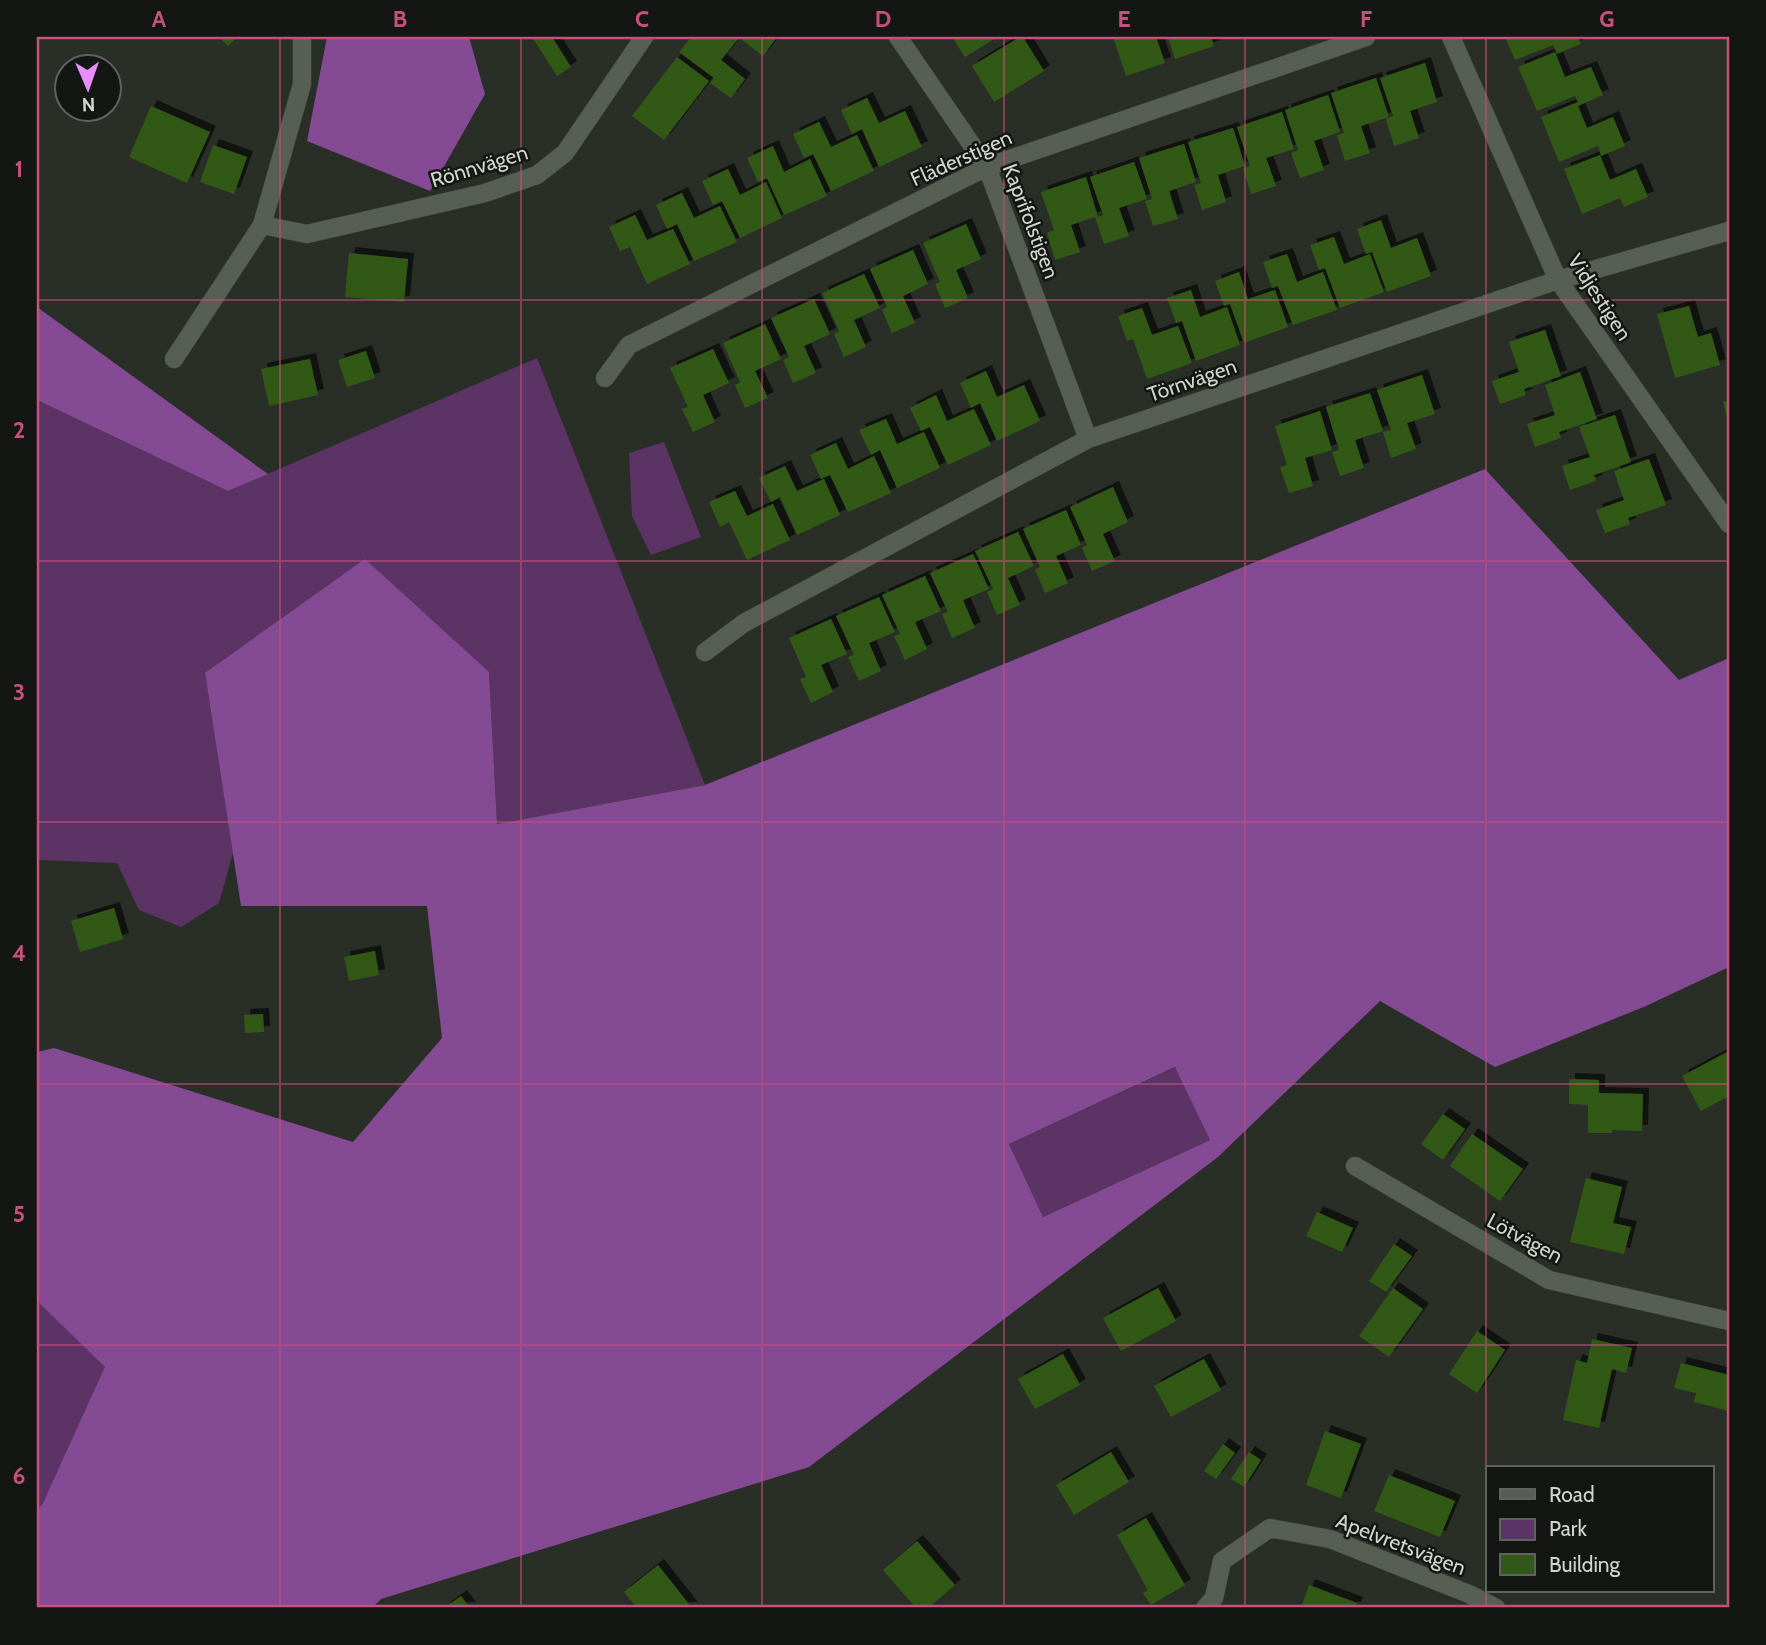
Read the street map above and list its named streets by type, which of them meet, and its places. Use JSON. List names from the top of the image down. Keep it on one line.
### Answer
{"streets":{"street":["Fläderstigen","Rönnvägen","Kaprifolstigen","Vidjestigen","Törnvägen","Lötvägen","Apelvretsvägen"]},"crossings":[["Fläderstigen","Kaprifolstigen"],["Kaprifolstigen","Törnvägen"],["Vidjestigen","Törnvägen"]],"legend":["Road","Park","Building"],"north":"bottom","grid":{"columns":["A","B","C","D","E","F","G"],"rows":["1","2","3","4","5","6"]}}
